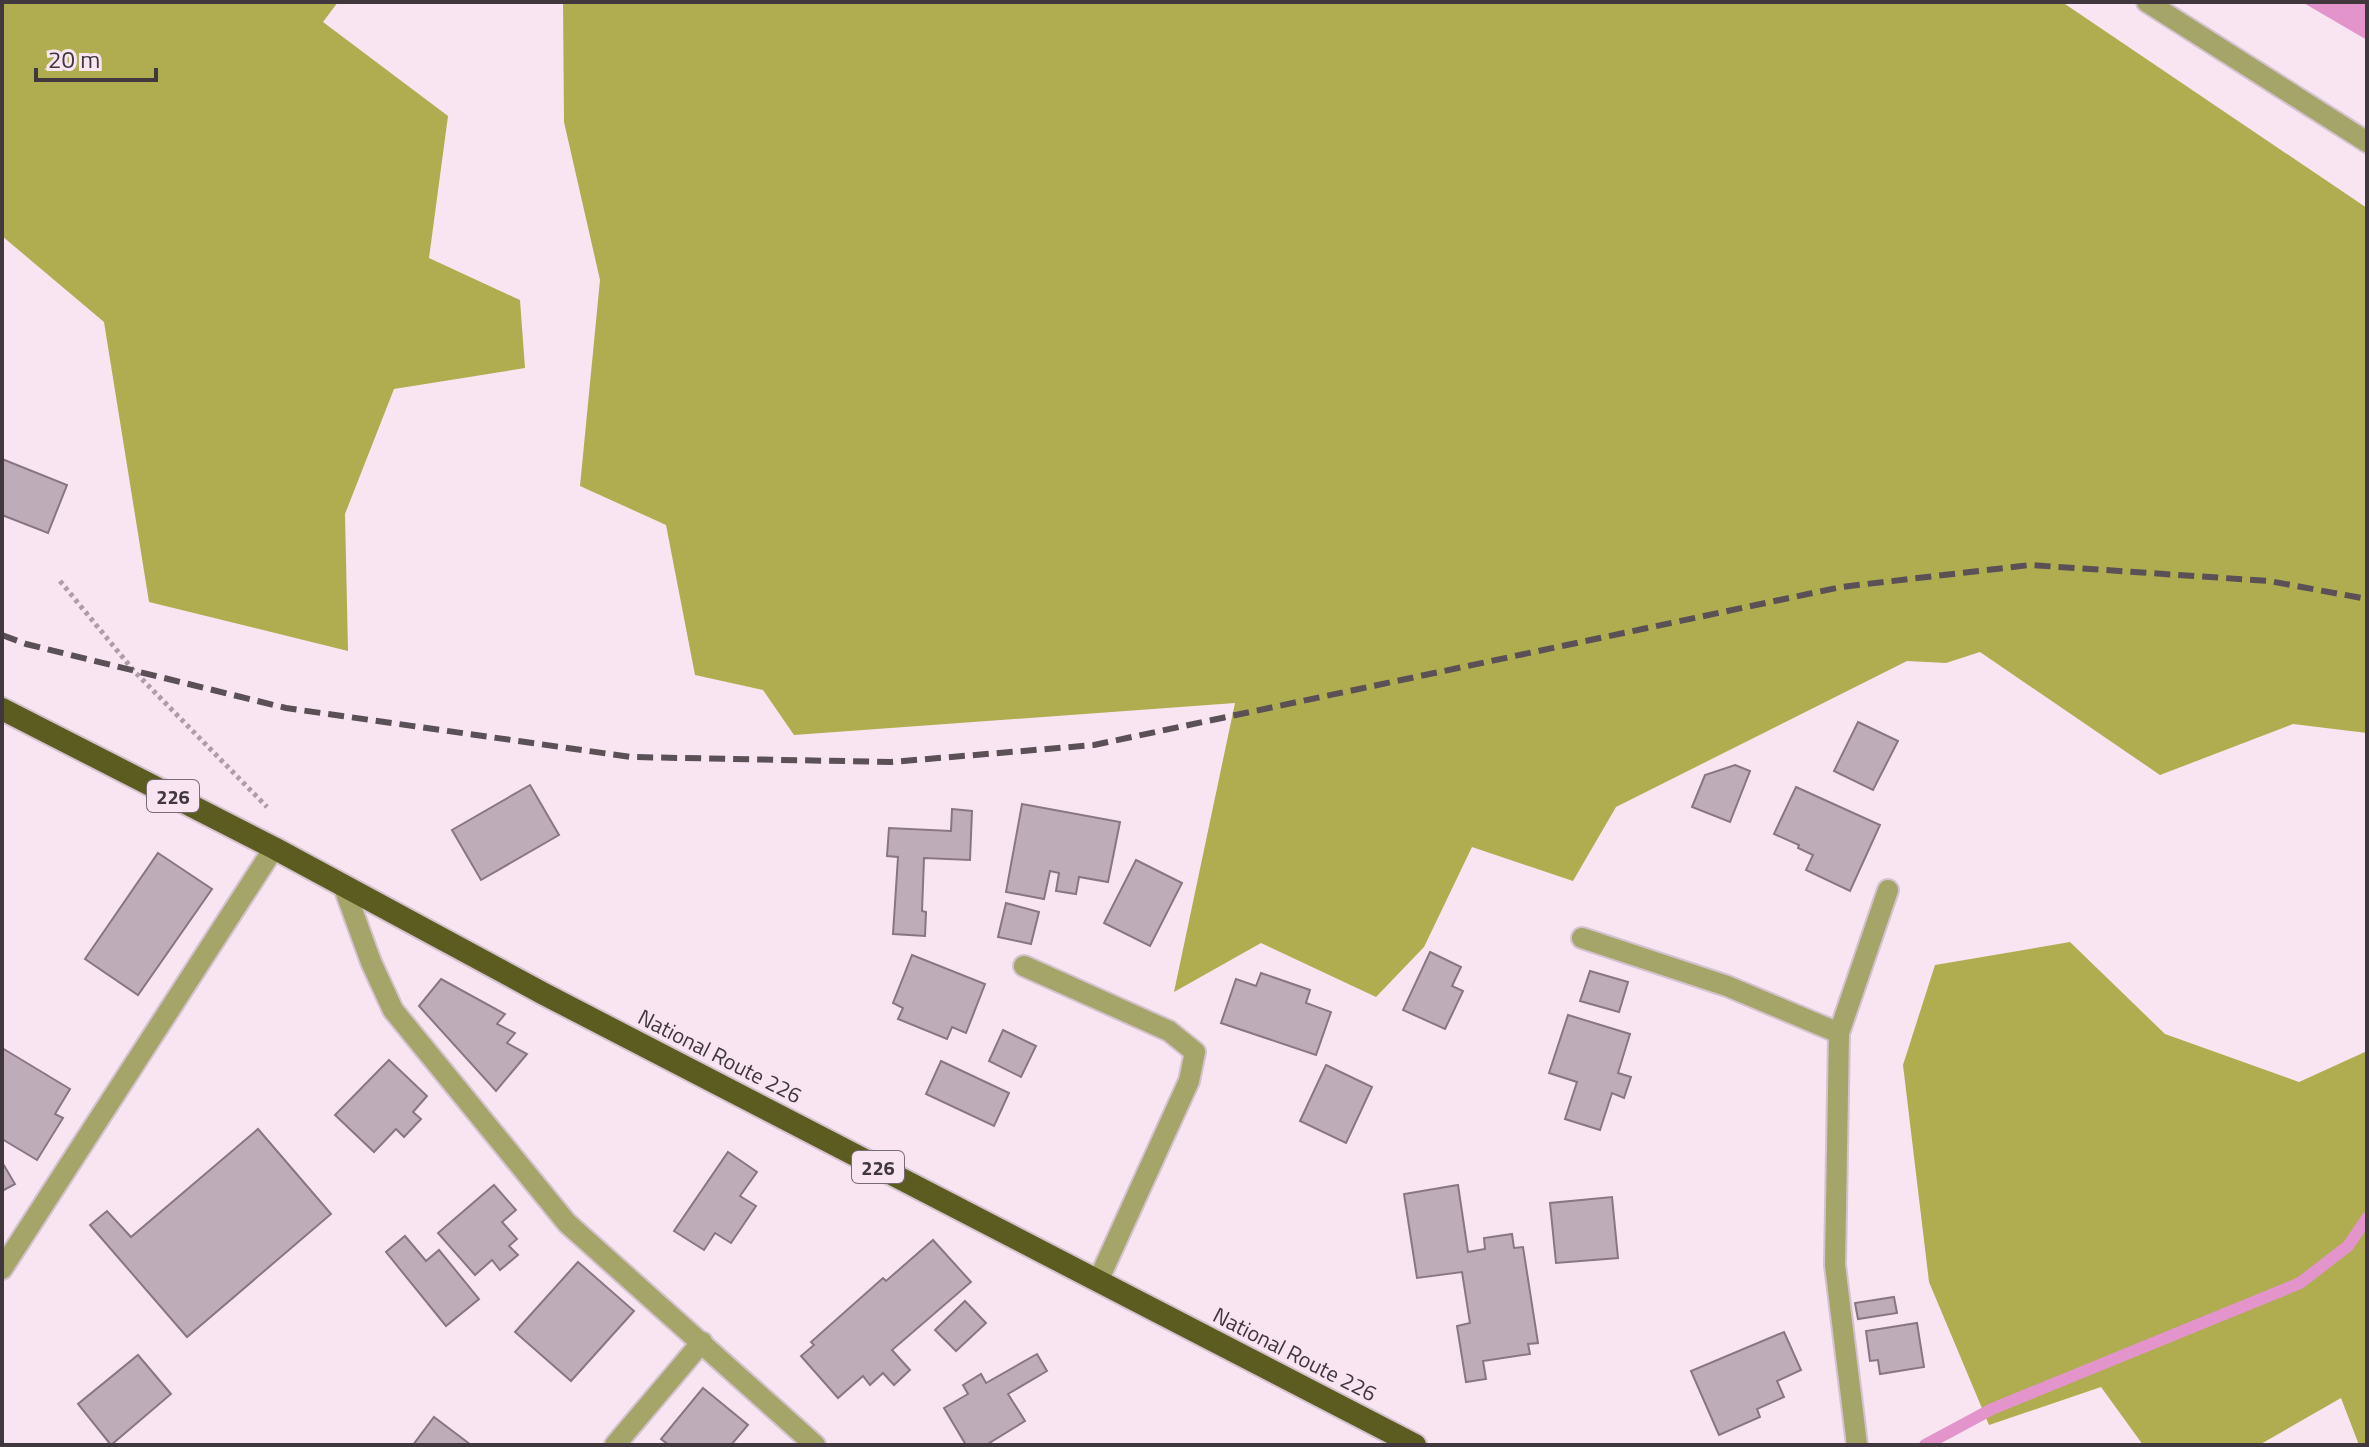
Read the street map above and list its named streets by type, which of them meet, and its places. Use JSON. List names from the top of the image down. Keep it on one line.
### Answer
{"streets":{"highway":["226","National Route 226"]},"scale_bar":"20 m"}
